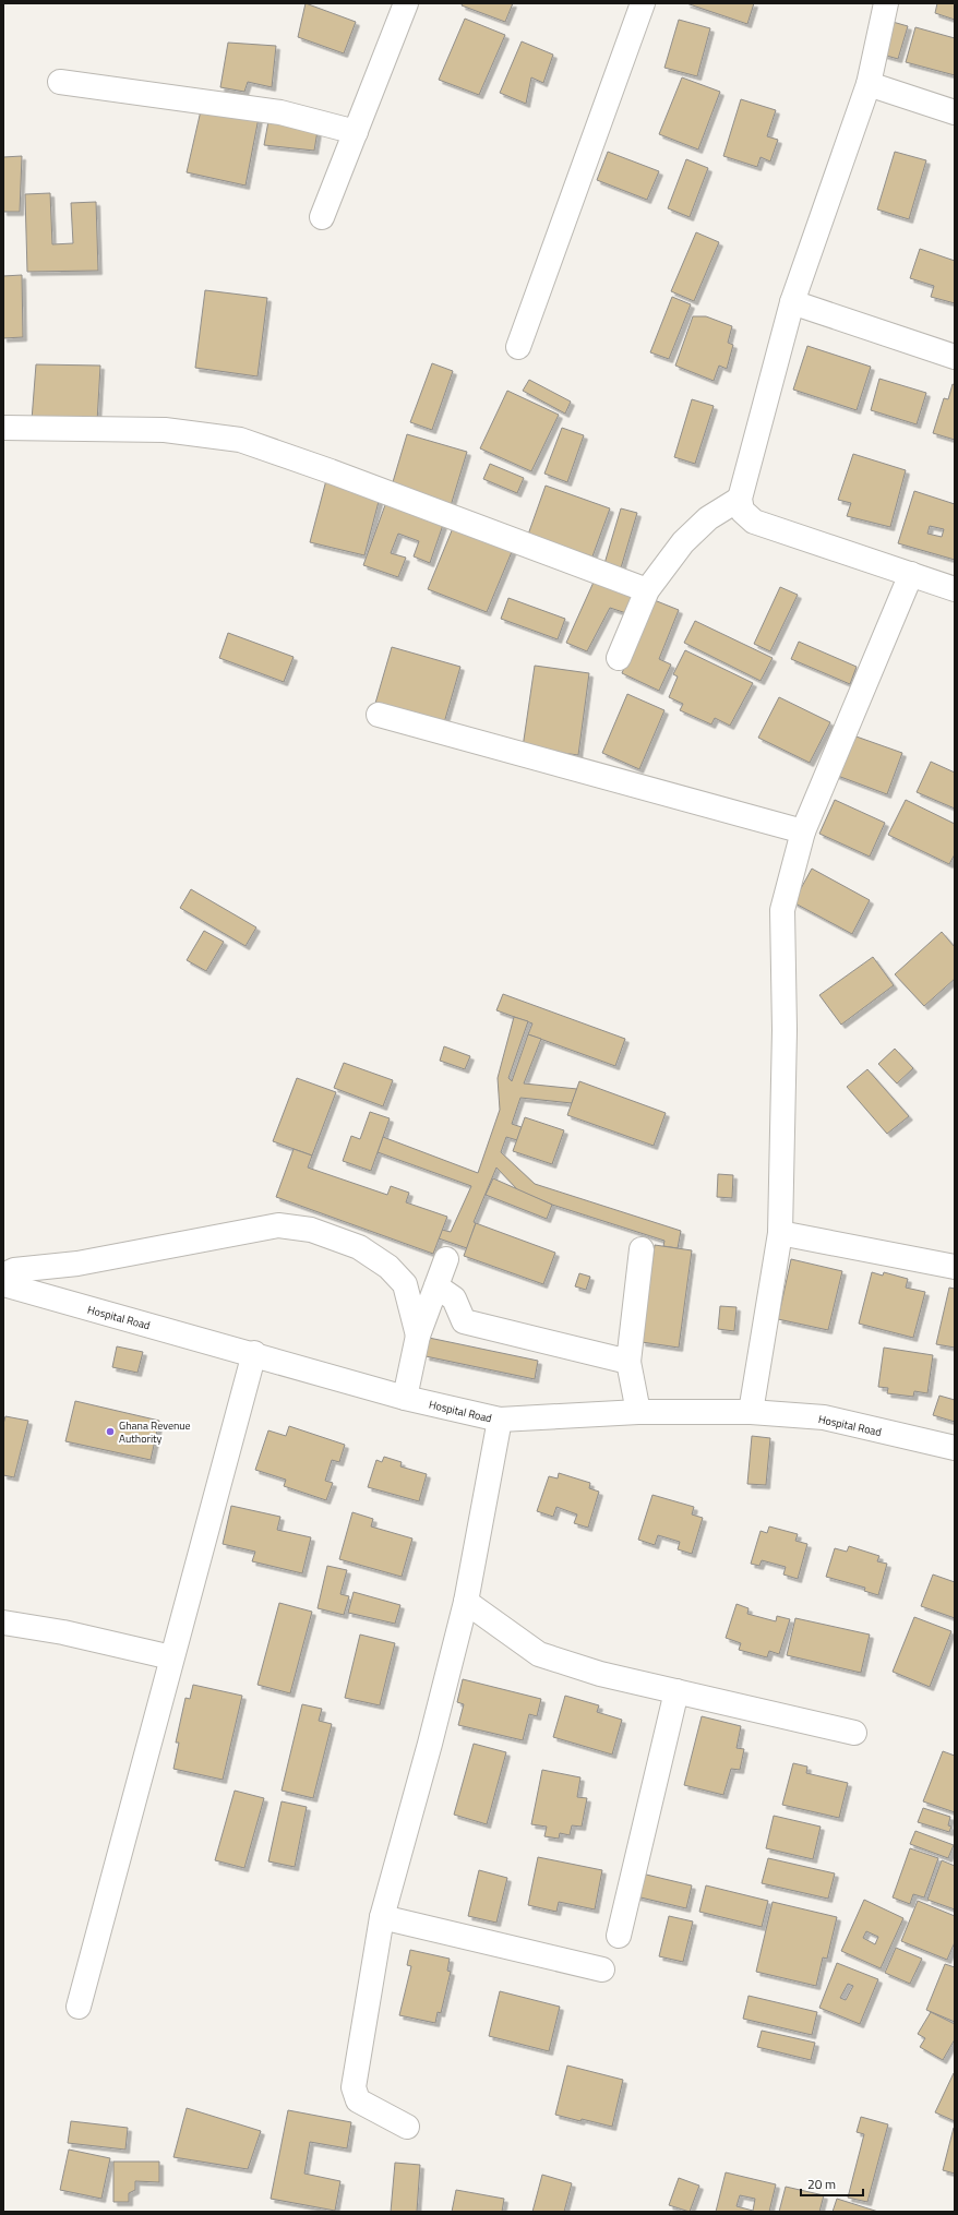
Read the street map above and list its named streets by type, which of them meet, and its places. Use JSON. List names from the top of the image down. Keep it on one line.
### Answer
{"streets":{"street":["Hospital Road"]},"places":["Ghana Revenue Authority"],"scale_bar":"20 m"}
